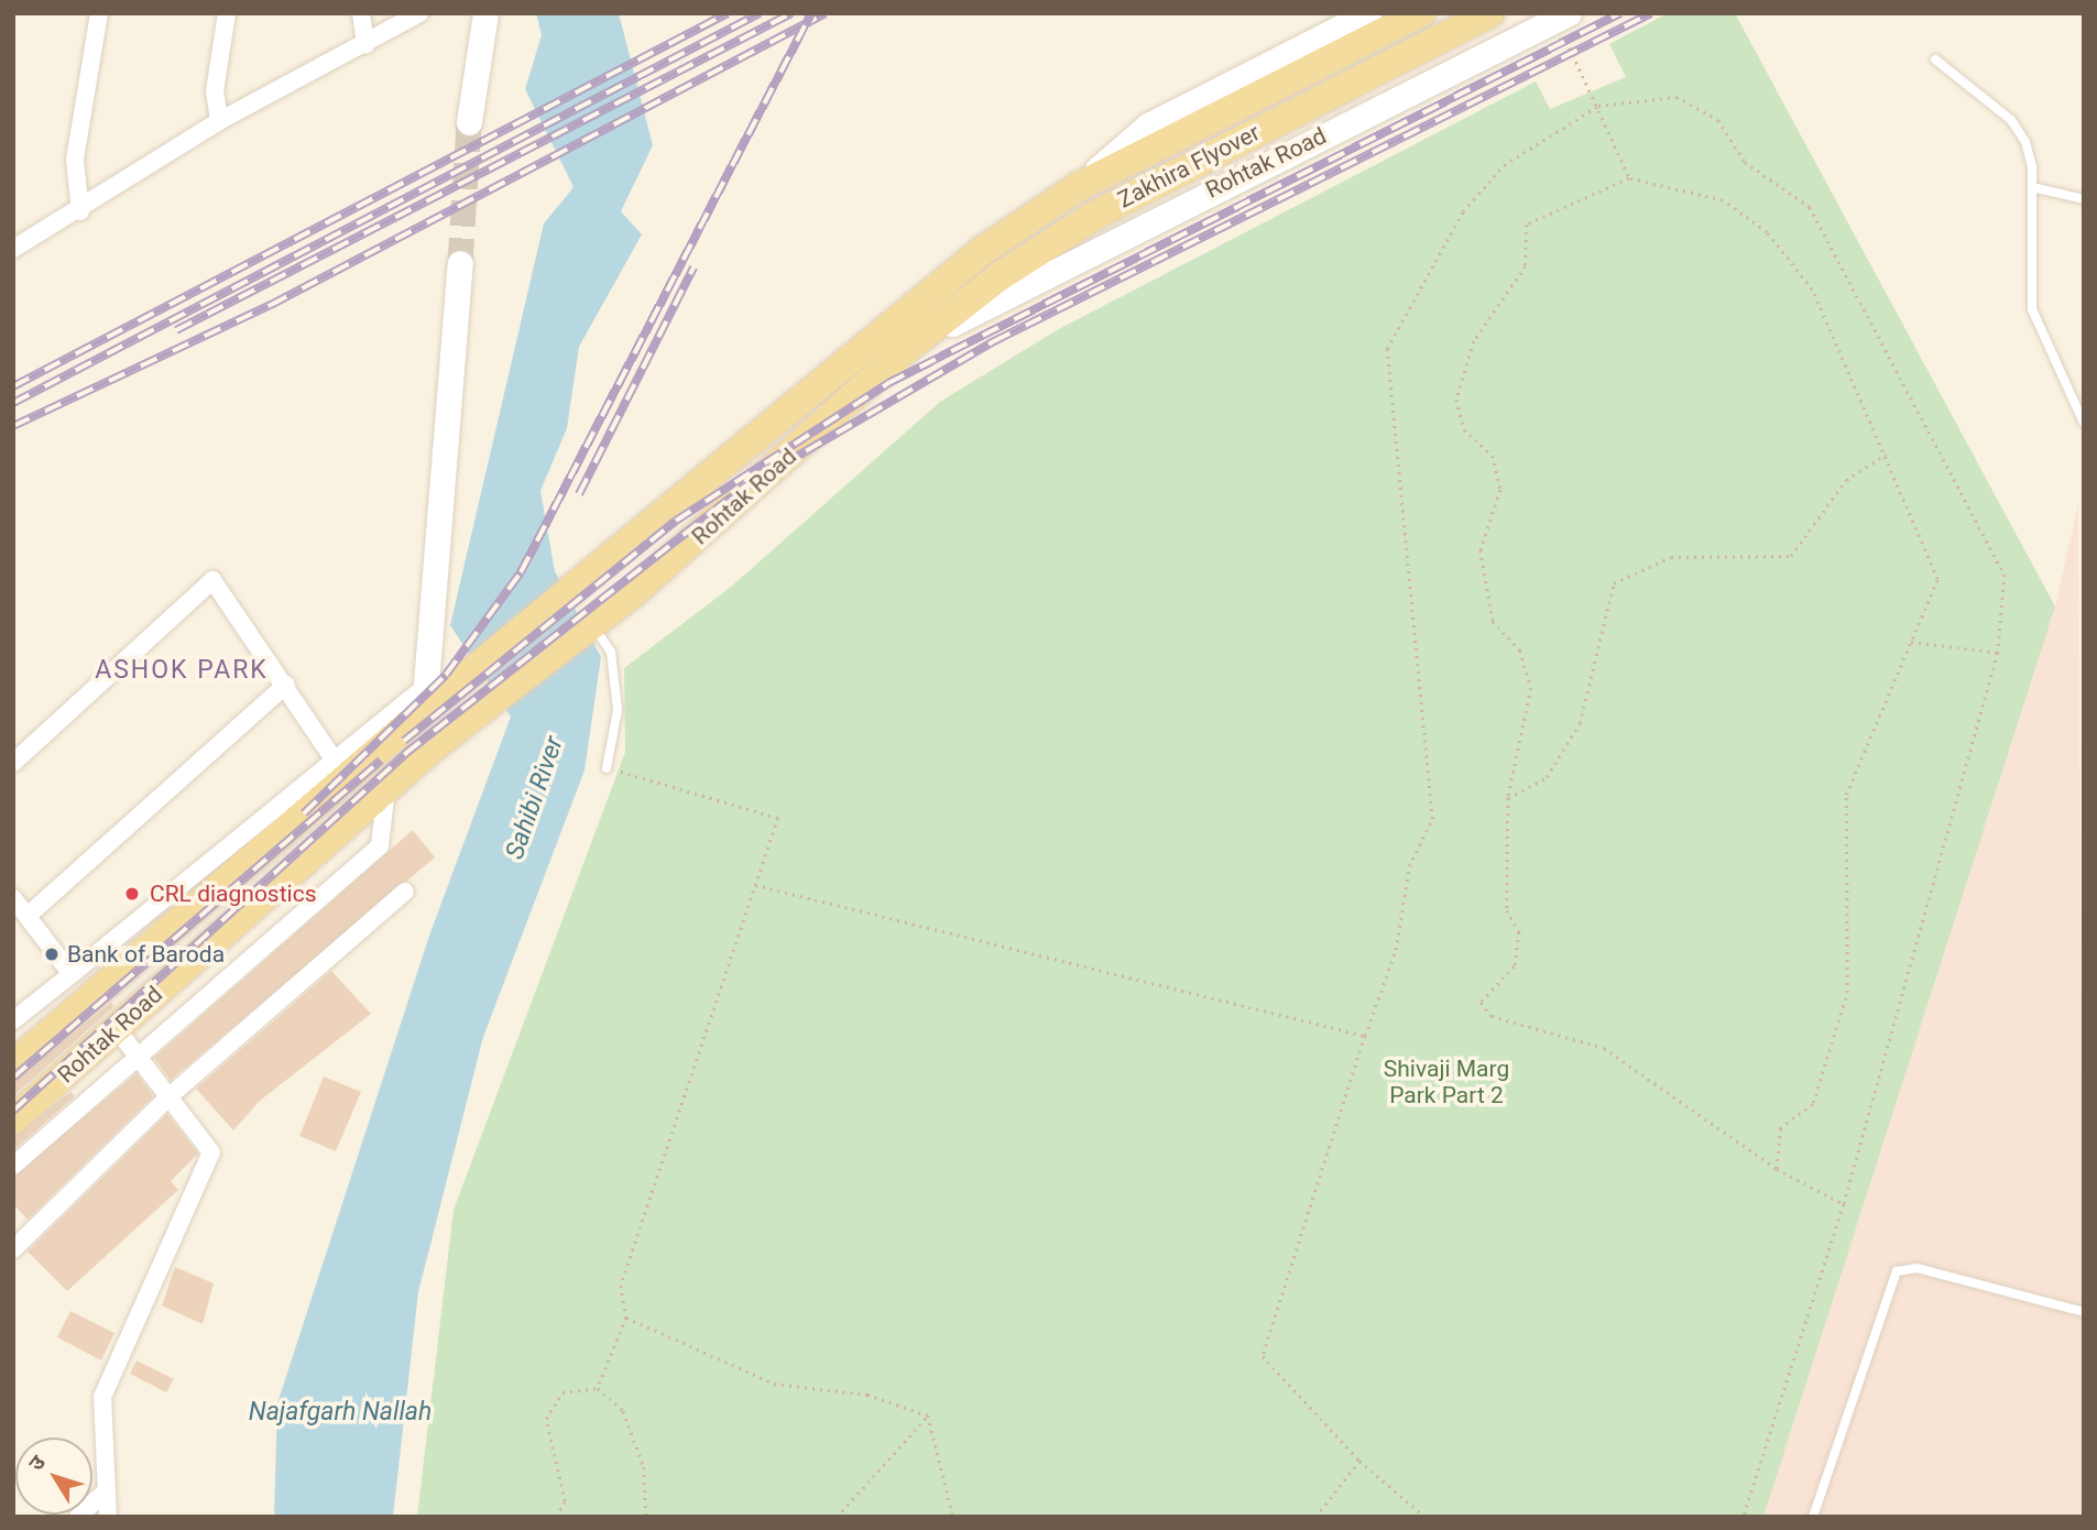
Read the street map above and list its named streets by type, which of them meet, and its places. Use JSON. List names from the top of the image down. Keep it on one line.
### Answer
{"streets":{"main road":["Rohtak Road","Zakhira Flyover"]},"crossings":[["Rohtak Road","Zakhira Flyover"]],"districts":["ASHOK PARK"],"water":["Sahibi River","Najafgarh Nallah"],"parks":["Shivaji Marg Park Part 2"],"places":["CRL diagnostics","Bank of Baroda"],"north":"top left"}
